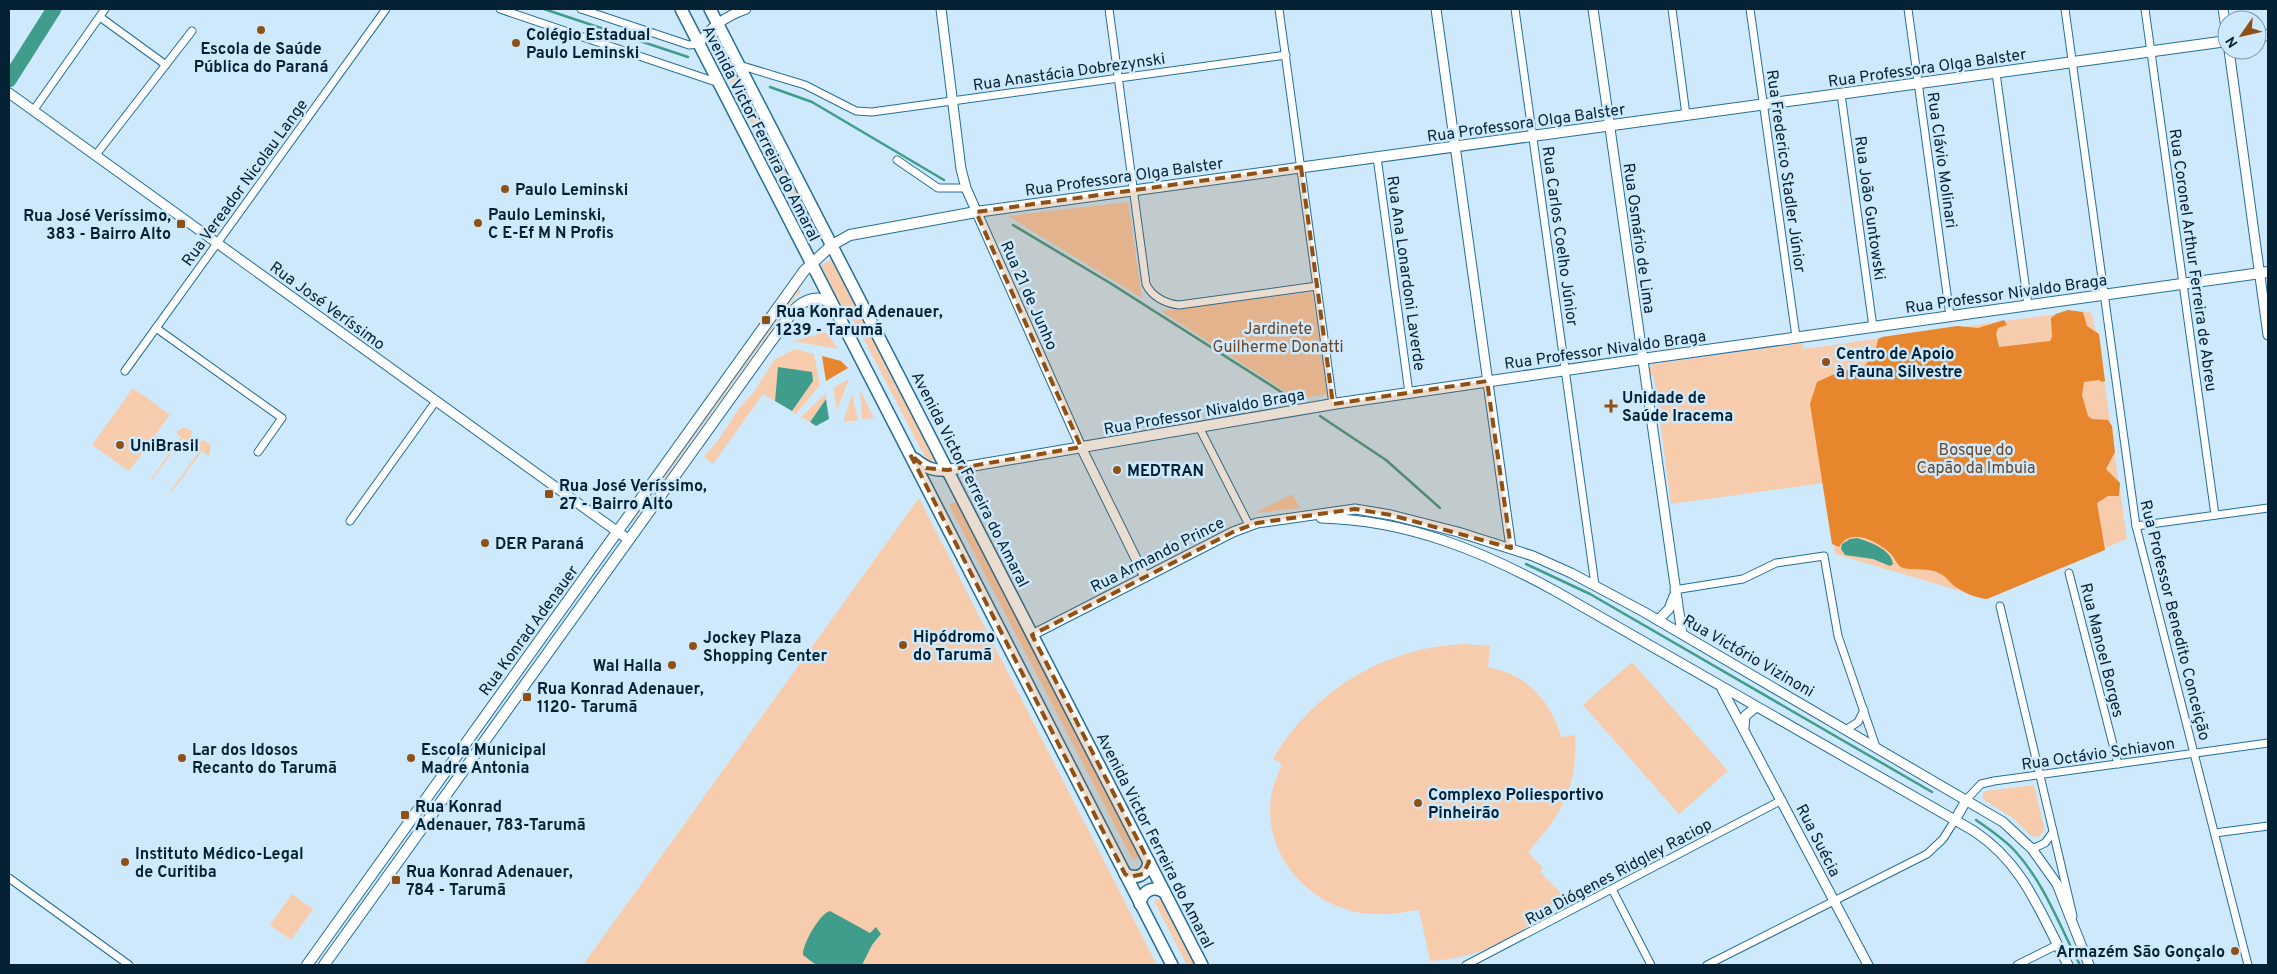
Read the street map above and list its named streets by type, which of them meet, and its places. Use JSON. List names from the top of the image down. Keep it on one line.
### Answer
{"streets":{"highway":["Avenida Victor Ferreira do Amaral"],"main road":["Rua Professora Olga Balster","Rua Professor Nivaldo Braga","Rua Konrad Adenauer"],"street":["Rua Anastácia Dobrezynski","Rua Clávio Molinari","Rua Frederico Stadler Júnior","Rua Vereador Nicolau Lange","Rua João Guntowski","Rua Carlos Coelho Júnior","Rua Osmário de Lima","Rua Coronel Arthur Ferreira de Abreu","Rua Ana Lonardoni Laverde","Rua 21 de Junho","Rua José Veríssimo","Rua Armando Prince","Rua Professor Benedito Conceição","Rua Manoel Borges","Rua Victório Vizinoni","Rua Octávio Schiavon","Rua Suécia","Rua Diógenes Ridgley Raciop"]},"crossings":[["Rua Professora Olga Balster","Avenida Victor Ferreira do Amaral"],["Rua Professora Olga Balster","Rua Clávio Molinari"],["Rua Professora Olga Balster","Rua Frederico Stadler Júnior"],["Rua Professora Olga Balster","Rua João Guntowski"],["Rua Professora Olga Balster","Rua Carlos Coelho Júnior"],["Rua Professora Olga Balster","Rua Osmário de Lima"],["Rua Professora Olga Balster","Rua Coronel Arthur Ferreira de Abreu"],["Rua Professora Olga Balster","Rua Ana Lonardoni Laverde"],["Rua Professora Olga Balster","Rua 21 de Junho"],["Rua Professora Olga Balster","Rua Professor Benedito Conceição"],["Rua Professora Olga Balster","Rua Konrad Adenauer"],["Rua Anastácia Dobrezynski","Avenida Victor Ferreira do Amaral"],["Rua Anastácia Dobrezynski","Rua 21 de Junho"],["Avenida Victor Ferreira do Amaral","Rua Professor Nivaldo Braga"],["Avenida Victor Ferreira do Amaral","Rua Armando Prince"],["Avenida Victor Ferreira do Amaral","Rua Konrad Adenauer"],["Rua Clávio Molinari","Rua Professor Nivaldo Braga"],["Rua Frederico Stadler Júnior","Rua Professor Nivaldo Braga"],["Rua Vereador Nicolau Lange","Rua José Veríssimo"],["Rua João Guntowski","Rua Professor Nivaldo Braga"],["Rua Carlos Coelho Júnior","Rua Professor Nivaldo Braga"],["Rua Carlos Coelho Júnior","Rua Victório Vizinoni"],["Rua Osmário de Lima","Rua Professor Nivaldo Braga"],["Rua Osmário de Lima","Rua Victório Vizinoni"],["Rua Coronel Arthur Ferreira de Abreu","Rua Professor Nivaldo Braga"],["Rua Ana Lonardoni Laverde","Rua Professor Nivaldo Braga"],["Rua Professor Nivaldo Braga","Rua 21 de Junho"],["Rua Professor Nivaldo Braga","Rua Professor Benedito Conceição"],["Rua 21 de Junho","Rua Armando Prince"],["Rua José Veríssimo","Rua Konrad Adenauer"],["Rua Armando Prince","Rua Victório Vizinoni"],["Rua Armando Prince","Rua Suécia"],["Rua Professor Benedito Conceição","Rua Octávio Schiavon"],["Rua Manoel Borges","Rua Octávio Schiavon"],["Rua Victório Vizinoni","Rua Octávio Schiavon"],["Rua Suécia","Rua Diógenes Ridgley Raciop"]],"parks":["Jardinete Guilherme Donatti","Bosque do Capão da Imbuia"],"places":{"other":["Escola de Saúde Pública do Paraná","Colégio Estadual Paulo Leminski","Paulo Leminski","Paulo Leminski, C E-Ef M N Profis","Centro de Apoio à Fauna Silvestre","UniBrasil","MEDTRAN","DER Paraná","Hipódromo do Tarumã","Jockey Plaza Shopping Center","Wal Halla","Lar dos Idosos Recanto do Tarumã","Escola Municipal Madre Antonia","Complexo Poliesportivo Pinheirão","Instituto Médico-Legal de Curitiba","Armazém São Gonçalo"],"transit":["Rua José Veríssimo, 383 - Bairro Alto","Rua Konrad Adenauer, 1239 - Tarumã","Rua José Veríssimo, 27 - Bairro Alto","Rua Konrad Adenauer, 1120- Tarumã","Rua Konrad Adenauer, 783-Tarumã","Rua Konrad Adenauer, 784 - Tarumã"],"health":["Unidade de Saúde Iracema"]},"north":"bottom left"}
